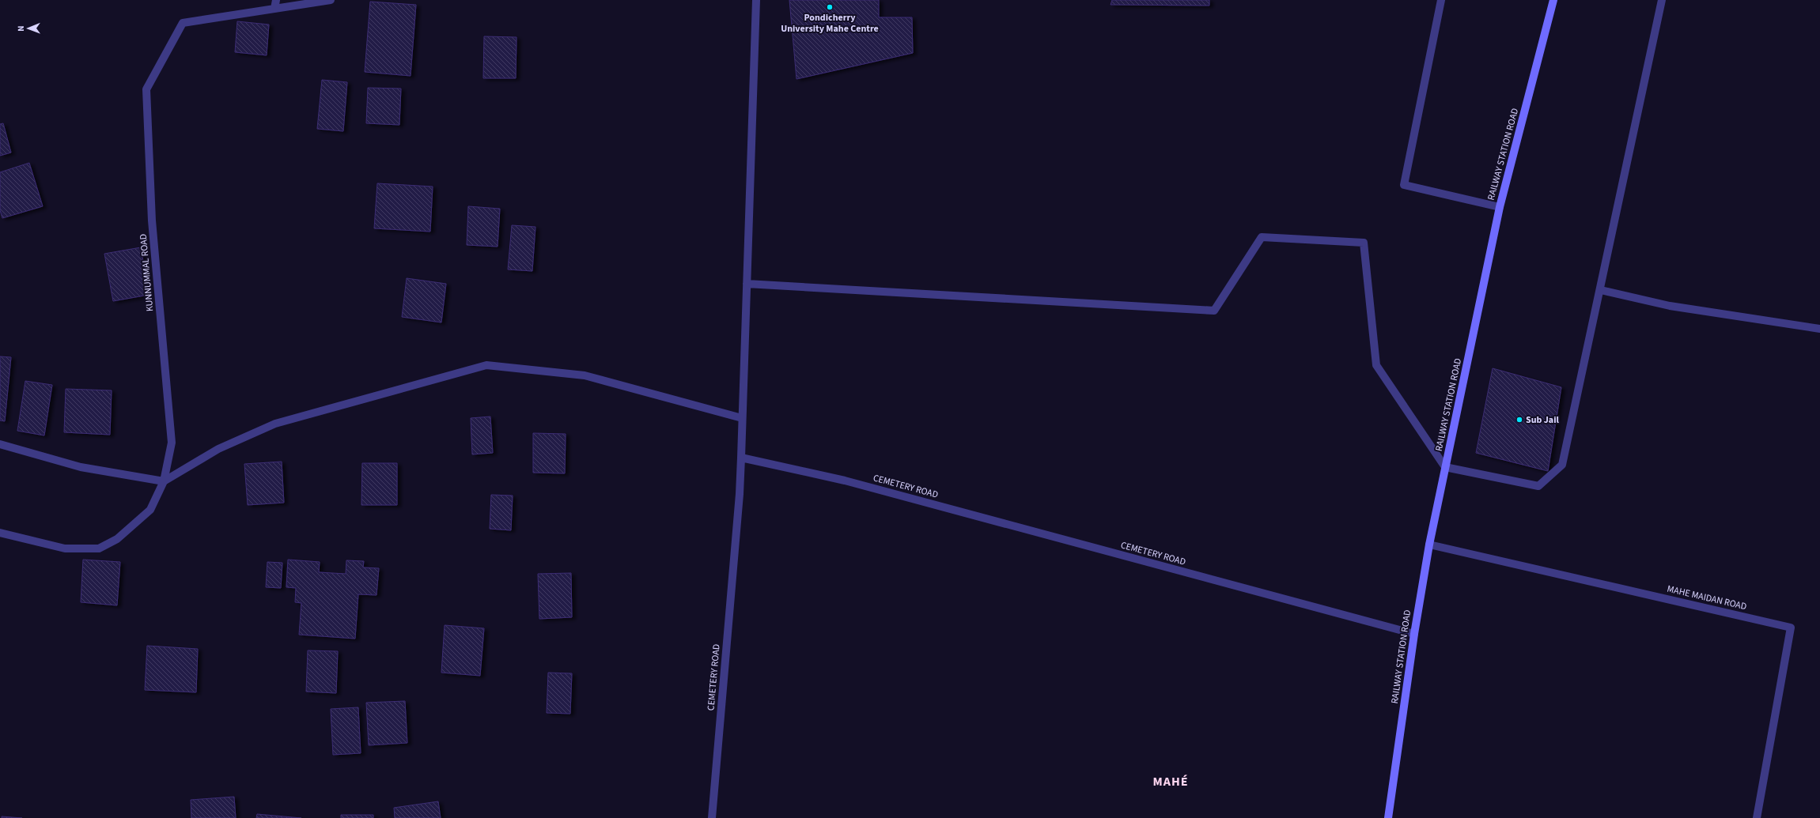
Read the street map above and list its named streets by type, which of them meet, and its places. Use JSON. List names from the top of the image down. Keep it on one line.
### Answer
{"streets":{"street":["RAILWAY STATION ROAD","KUNNUMMAL ROAD","CEMETERY ROAD","MAHE MAIDAN ROAD"]},"crossings":[["RAILWAY STATION ROAD","CEMETERY ROAD"],["RAILWAY STATION ROAD","MAHE MAIDAN ROAD"]],"districts":["MAHÉ"],"places":["Pondicherry University Mahe Centre","Sub Jail"],"north":"left"}
